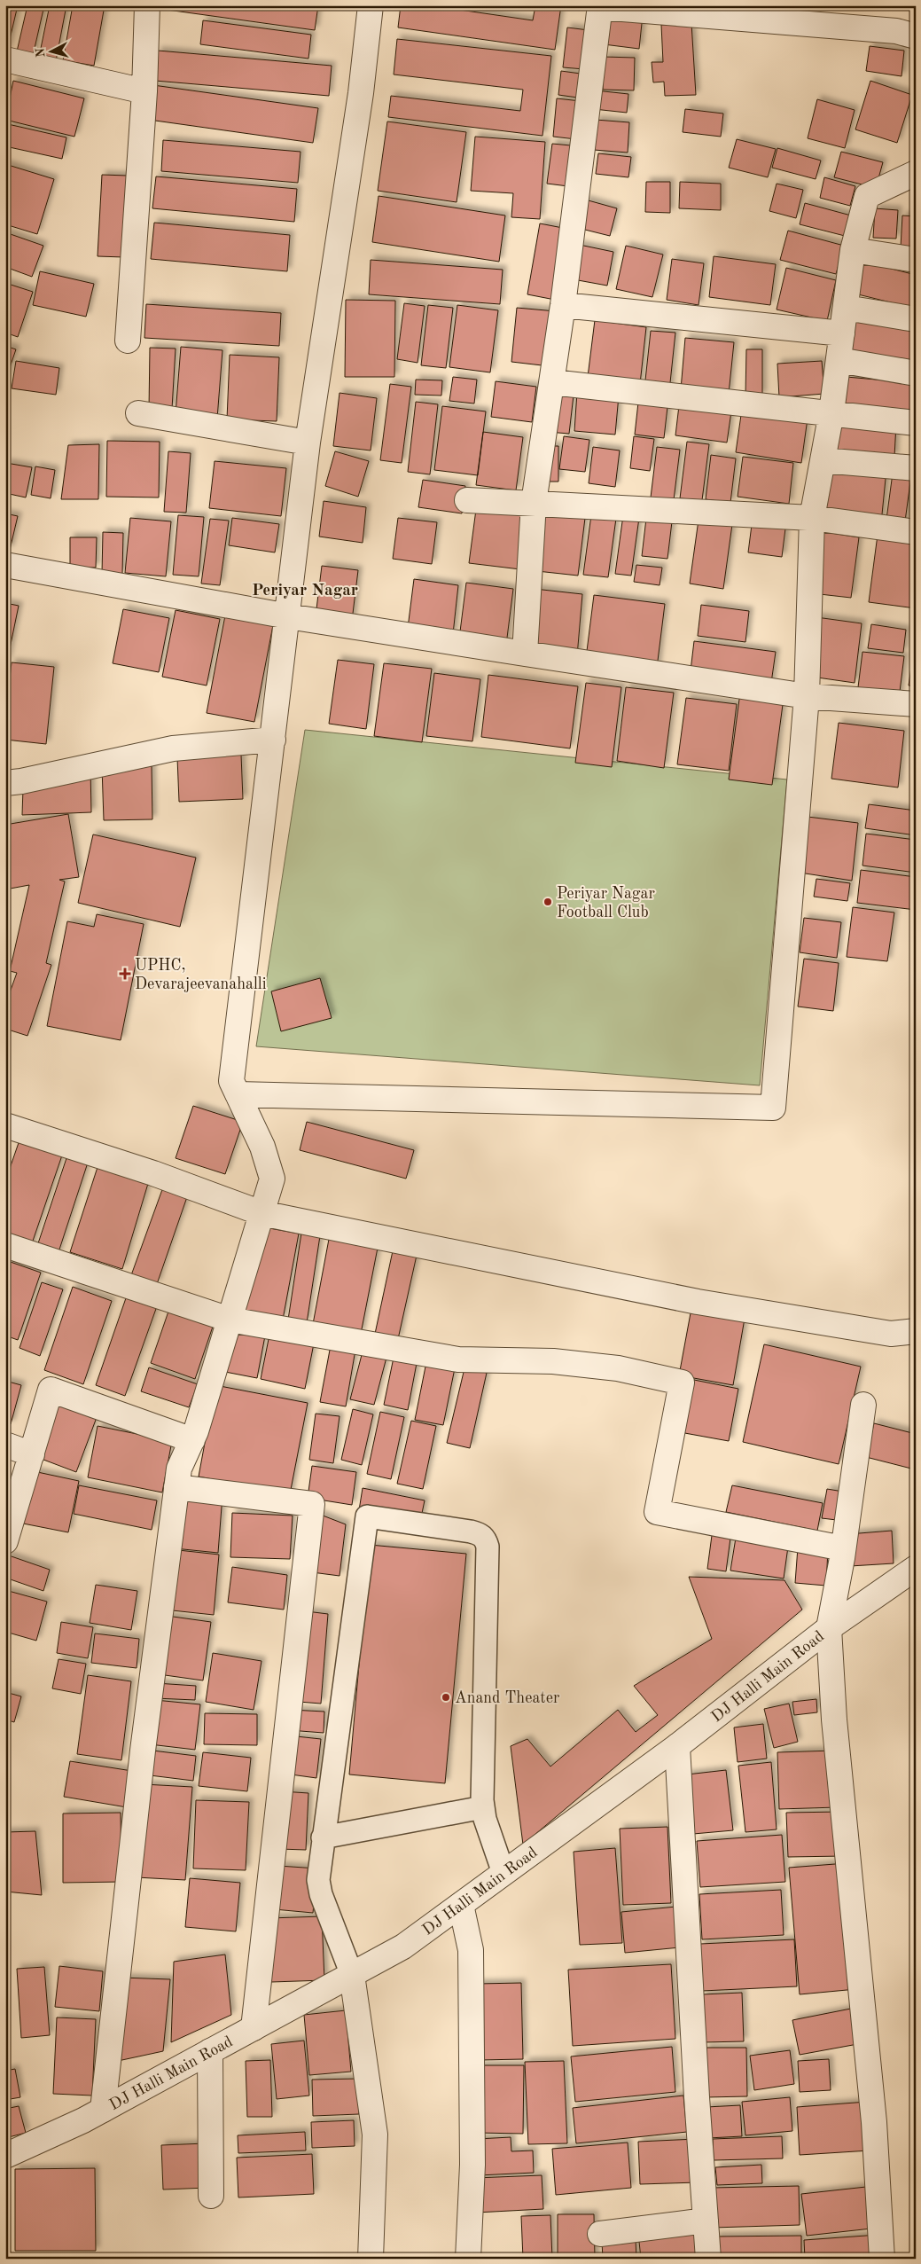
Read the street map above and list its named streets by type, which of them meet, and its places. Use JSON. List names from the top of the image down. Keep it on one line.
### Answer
{"streets":{"street":["DJ Halli Main Road"]},"districts":["Periyar Nagar"],"places":{"other":["Periyar Nagar Football Club","Anand Theater"],"health":["UPHC, Devarajeevanahalli"]},"north":"left"}
